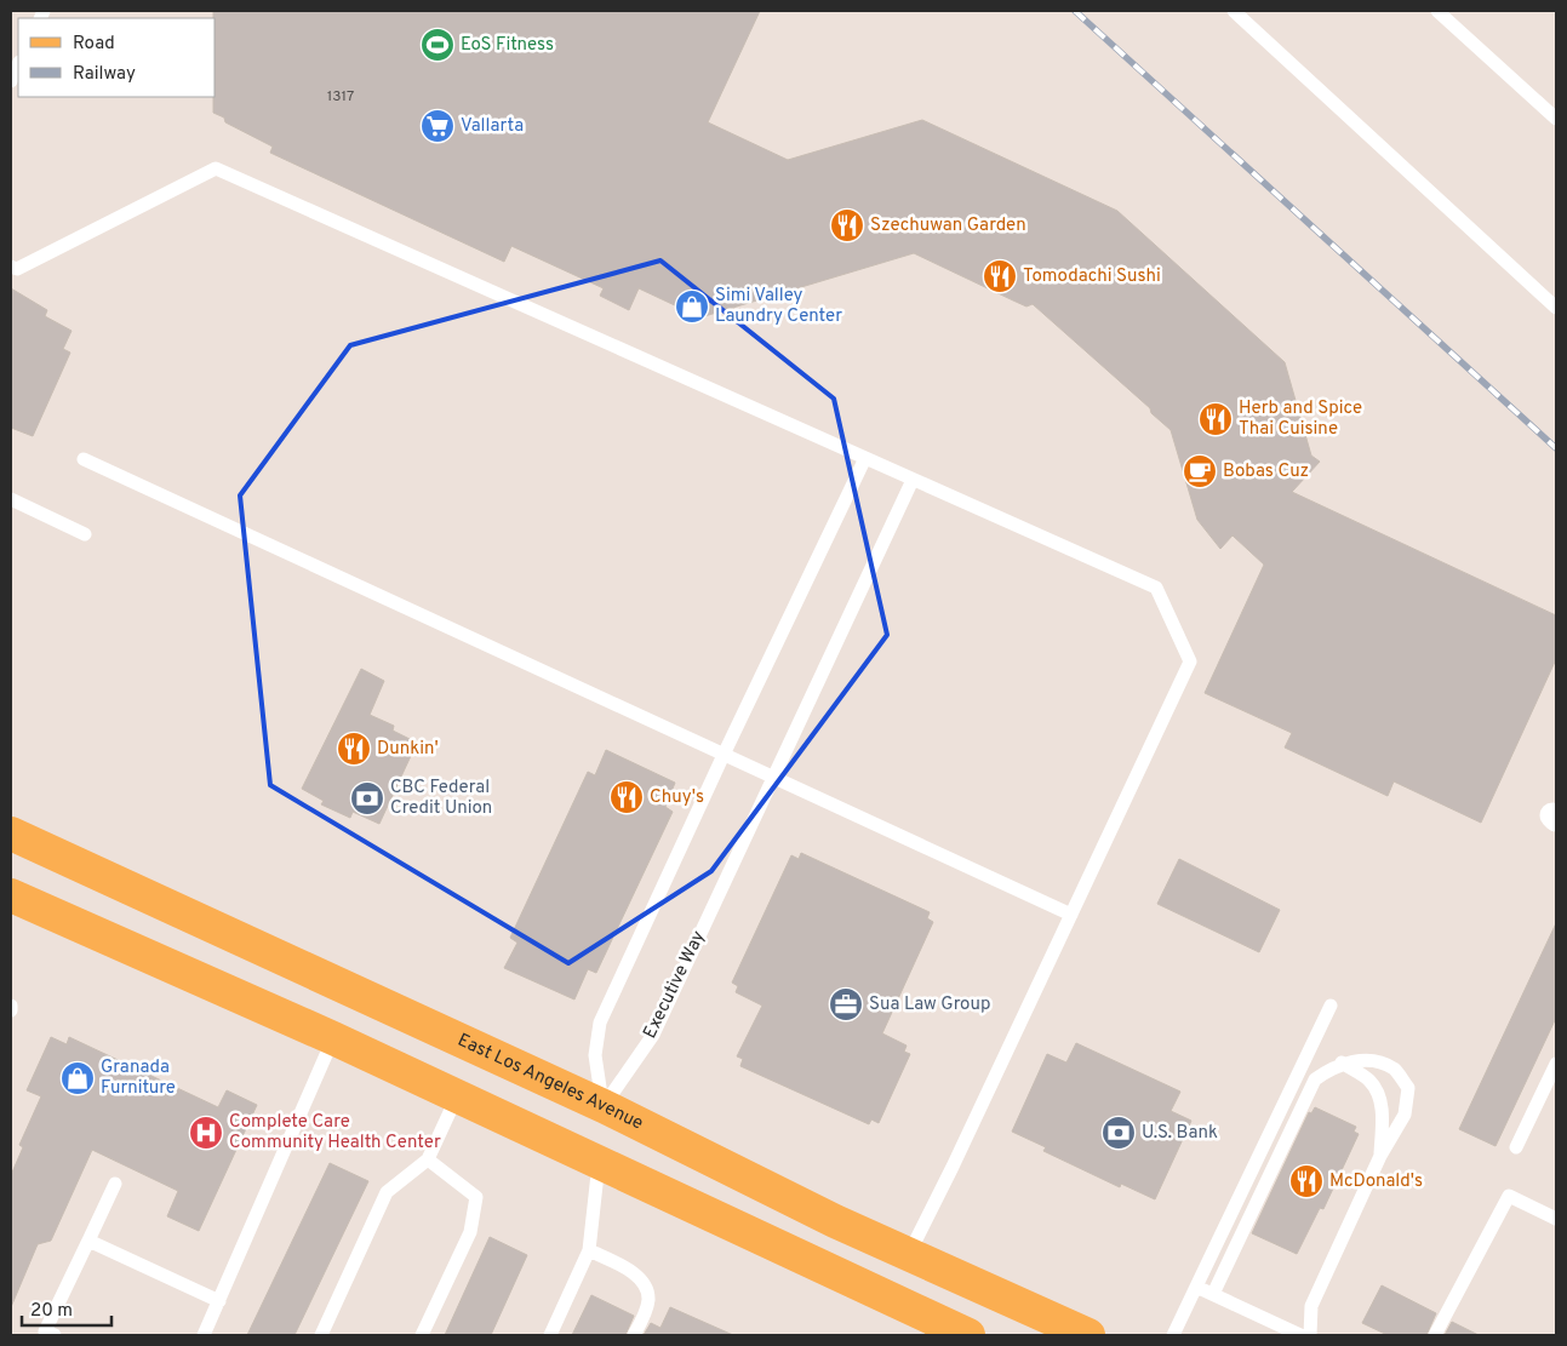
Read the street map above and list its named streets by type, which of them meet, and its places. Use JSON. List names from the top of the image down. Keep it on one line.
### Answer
{"streets":{"main road":["East Los Angeles Avenue"],"lane":["Executive Way"]},"crossings":[["Executive Way","East Los Angeles Avenue"]],"places":{"sports":["EoS Fitness"],"supermarket":["Vallarta"],"restaurant":["Szechuwan Garden","Tomodachi Sushi","Herb and Spice Thai Cuisine","Dunkin'","Chuy's","McDonald's"],"shop":["Simi Valley Laundry Center","Granada Furniture"],"cafe":["Bobas Cuz"],"bank":["CBC Federal Credit Union","U.S. Bank"],"office":["Sua Law Group"],"hospital":["Complete Care Community Health Center"]},"house_numbers":["1317"],"legend":["Road","Railway"],"scale_bar":"20 m"}
